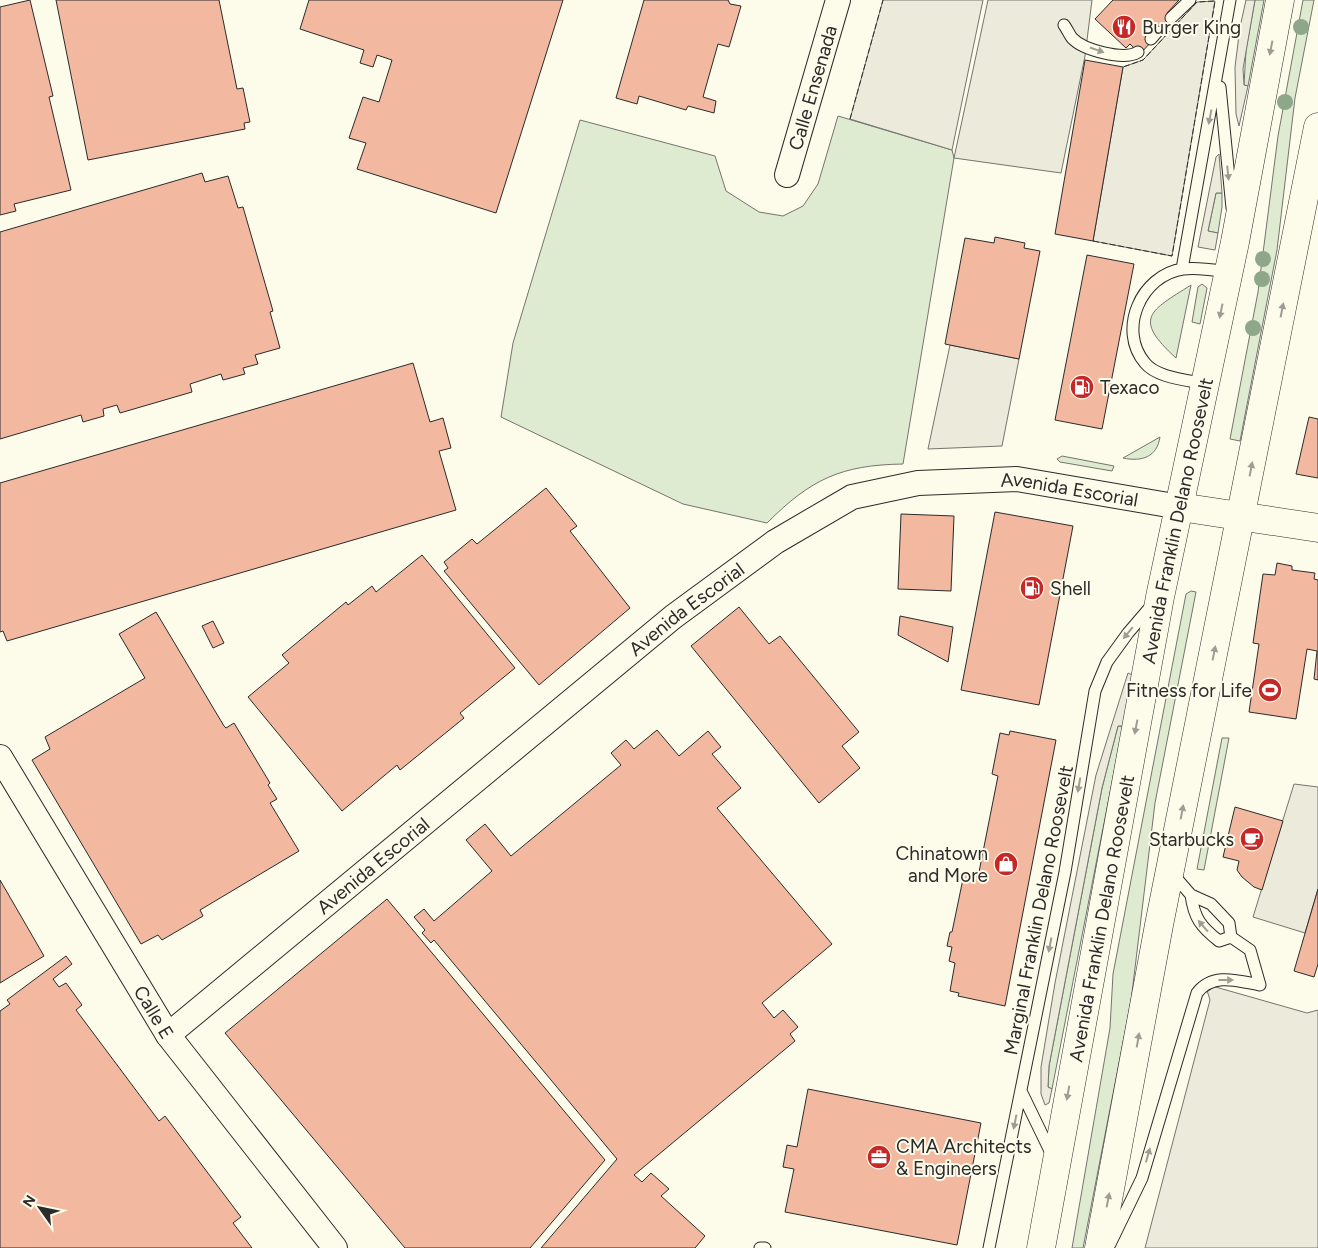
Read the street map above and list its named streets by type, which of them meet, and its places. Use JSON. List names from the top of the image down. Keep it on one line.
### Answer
{"streets":{"main road":["Avenida Escorial","Avenida Franklin Delano Roosevelt"],"street":["Calle Ensenada","Calle E"],"lane":["Marginal Franklin Delano Roosevelt"]},"crossings":[["Avenida Escorial","Avenida Franklin Delano Roosevelt"],["Avenida Escorial","Calle E"],["Avenida Franklin Delano Roosevelt","Marginal Franklin Delano Roosevelt"]],"one_way":["Marginal Franklin Delano Roosevelt"],"places":{"restaurant":["Burger King"],"fuel station":["Texaco","Shell"],"sports":["Fitness for Life"],"cafe":["Starbucks"],"shop":["Chinatown and More"],"office":["CMA Architects & Engineers"]},"north":"top left"}
